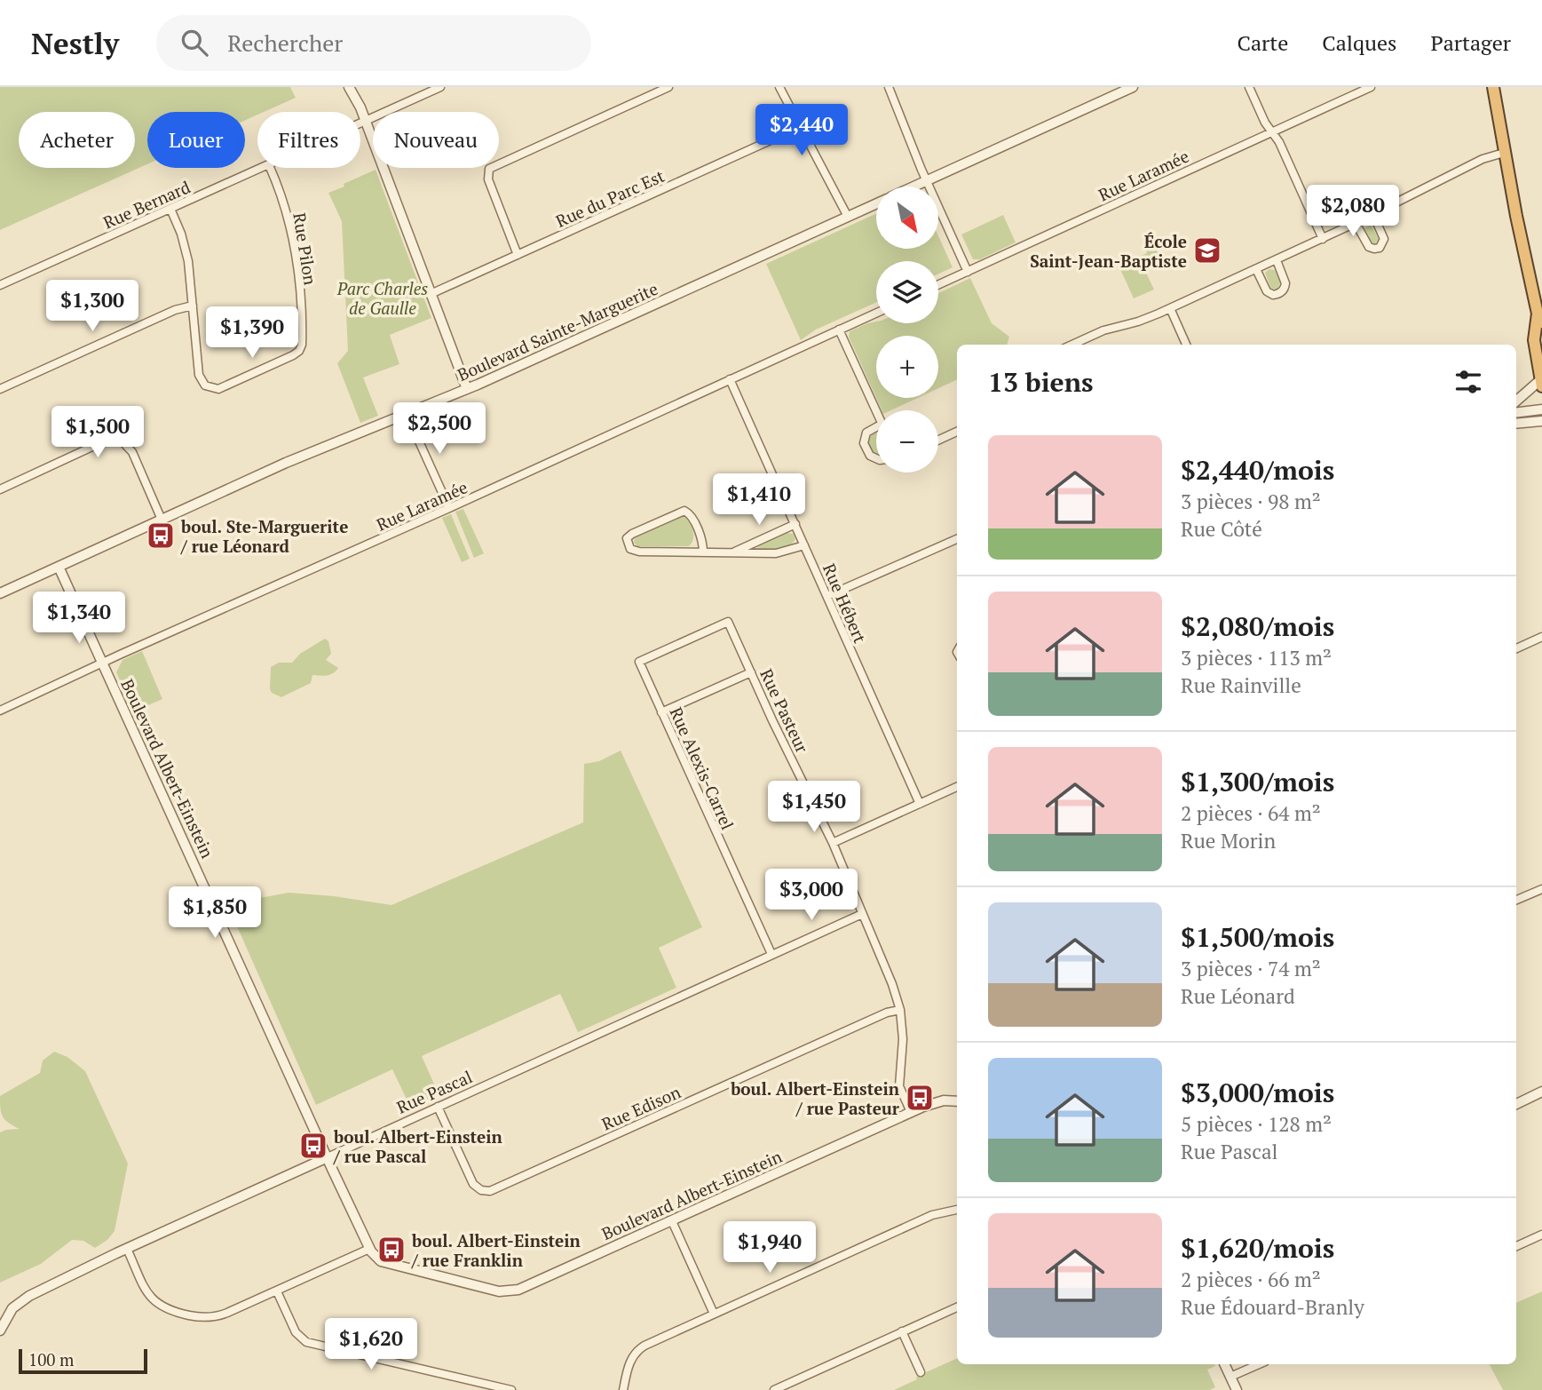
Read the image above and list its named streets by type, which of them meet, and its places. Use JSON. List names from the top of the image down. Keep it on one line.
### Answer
{"streets":{"street":["Rue Laramée","Rue du Parc Est","Rue Bernard","Rue Pilon","Boulevard Sainte-Marguerite","Rue Hébert","Rue Pasteur","Boulevard Albert-Einstein","Rue Alexis-Carrel","Rue Pascal","Rue Edison"]},"crossings":[["Rue Laramée","Rue Hébert"],["Rue Laramée","Boulevard Albert-Einstein"],["Rue Bernard","Rue Pilon"],["Boulevard Sainte-Marguerite","Boulevard Albert-Einstein"],["Rue Pasteur","Boulevard Albert-Einstein"],["Rue Pasteur","Rue Alexis-Carrel"],["Rue Pasteur","Rue Pascal"],["Rue Pasteur","Rue Edison"],["Boulevard Albert-Einstein","Rue Pascal"],["Rue Alexis-Carrel","Rue Pascal"],["Rue Pascal","Rue Edison"]],"parks":["Parc Charles de Gaulle"],"places":{"school or university":["École Saint-Jean-Baptiste"],"bus stop":["boul. Ste-Marguerite / rue Léonard","boul. Albert-Einstein / rue Pasteur","boul. Albert-Einstein / rue Pascal","boul. Albert-Einstein / rue Franklin"]},"scale_bar":"100 m","north":"bottom right","page":{"header":"Nestly","search":"Rechercher","nav":["Carte","Calques","Partager"],"price":["$2,440","$2,080","$1,300","$1,390","$2,500","$1,500","$1,410","$1,340","$1,450","$3,000","$1,850","$1,940","$1,620"],"chip":["Acheter","Louer","Filtres","Nouveau"],"map_buttons":["+","−"],"heading":"13 biens","list":[{"name":"$2,440/mois","note":"3 pièces · 98 m² · Rue Côté"},{"name":"$2,080/mois","note":"3 pièces · 113 m² · Rue Rainville"},{"name":"$1,300/mois","note":"2 pièces · 64 m² · Rue Morin"},{"name":"$1,500/mois","note":"3 pièces · 74 m² · Rue Léonard"},{"name":"$3,000/mois","note":"5 pièces · 128 m² · Rue Pascal"},{"name":"$1,620/mois","note":"2 pièces · 66 m² · Rue Édouard-Branly"}],"scale":"100 m"}}
